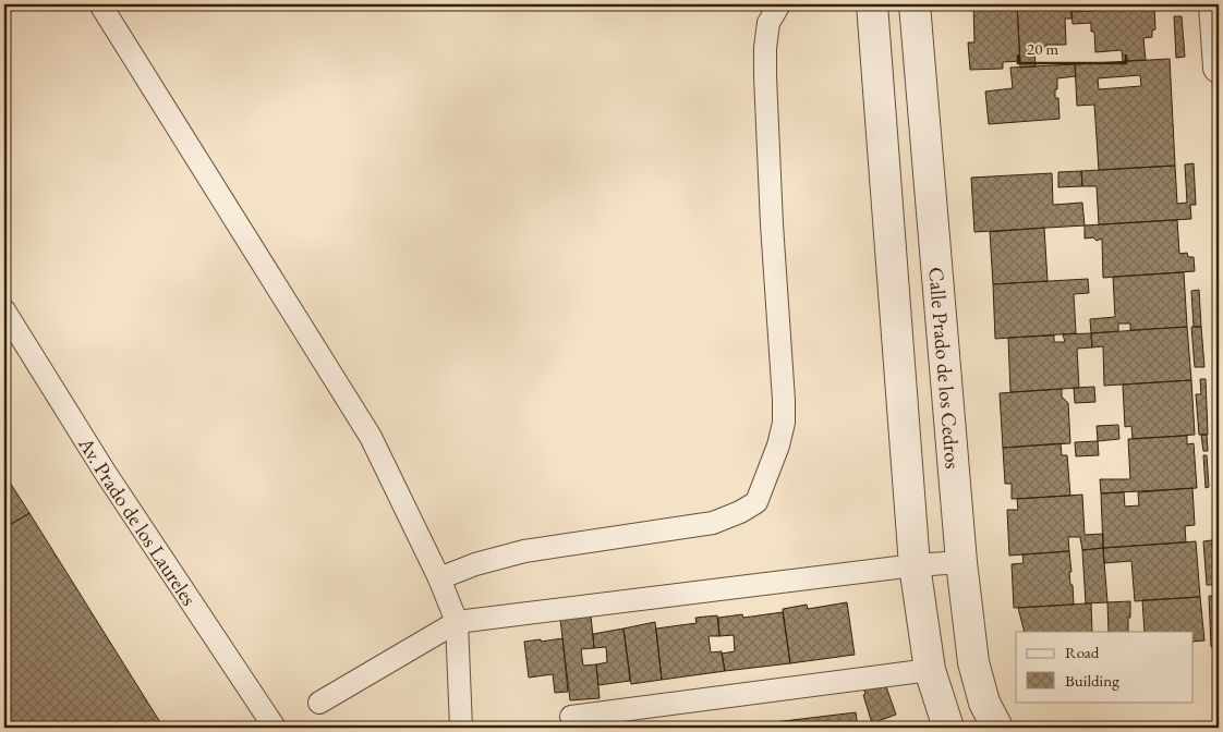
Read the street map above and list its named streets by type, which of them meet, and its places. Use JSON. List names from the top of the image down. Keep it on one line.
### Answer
{"streets":{"street":["Calle Prado de los Cedros"],"lane":["Av. Prado de los Laureles"]},"legend":["Road","Building"],"scale_bar":"20 m"}
